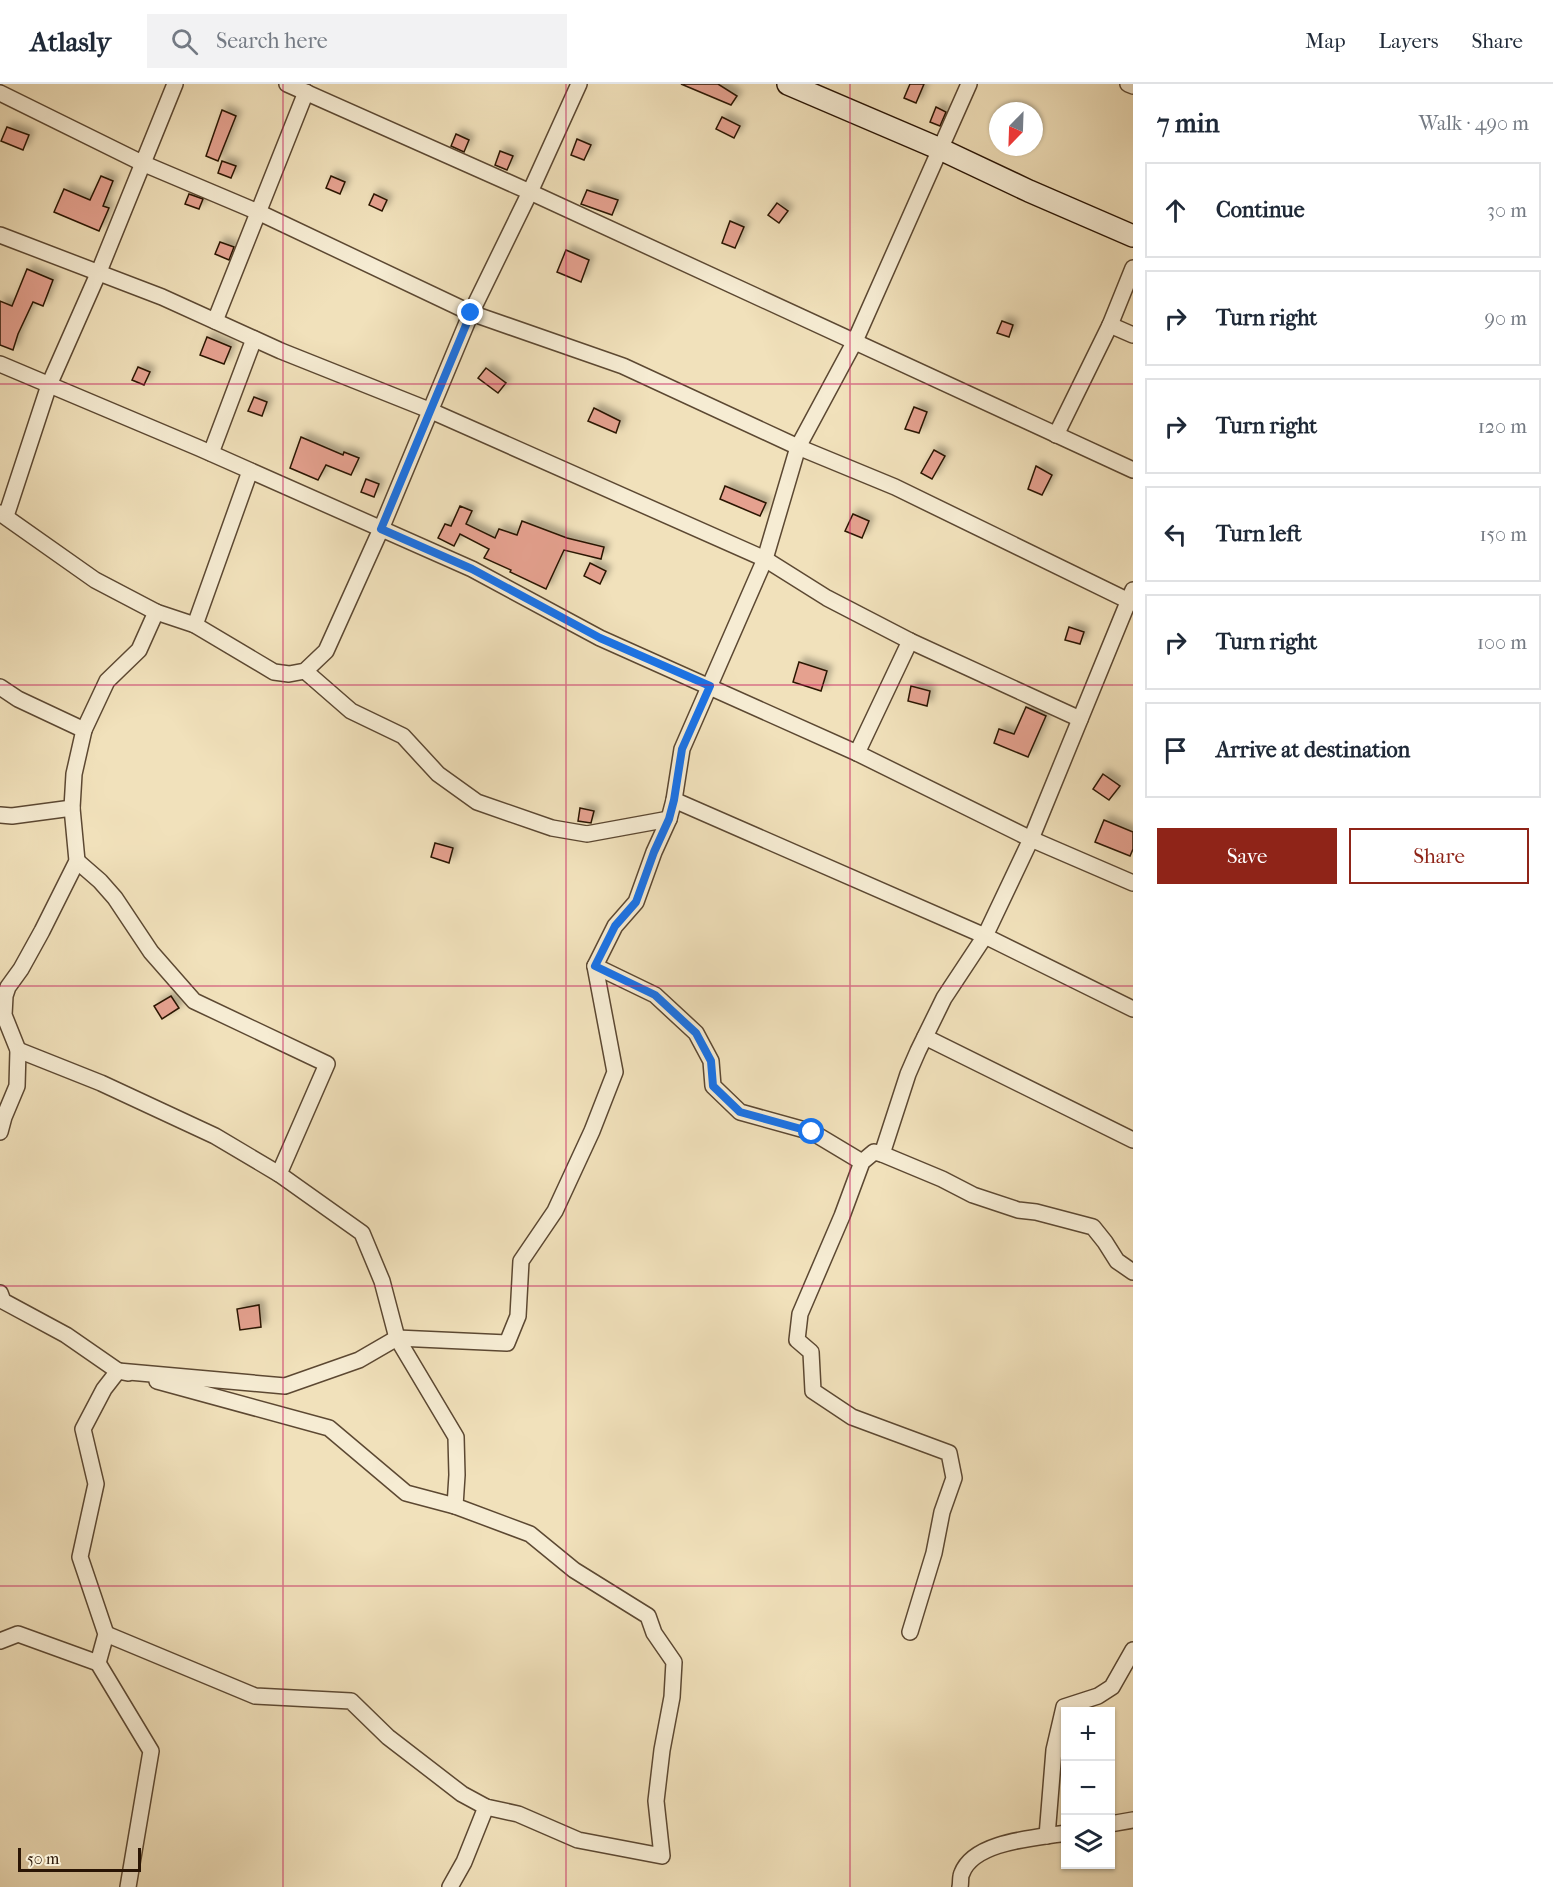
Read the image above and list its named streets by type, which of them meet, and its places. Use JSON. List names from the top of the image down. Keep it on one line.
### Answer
{"scale_bar":"50 m","north":"bottom left","page":{"header":"Atlasly","search":"Search here","nav":["Map","Layers","Share"],"heading":["7 min","Walk · 490 m"],"list":[["Continue","30 m"],["Turn right","90 m"],["Turn right","120 m"],["Turn left","150 m"],["Turn right","100 m"],"Arrive at destination"],"buttons":["Save","Share"],"map_buttons":["+","−"],"scale":"50 m"}}
